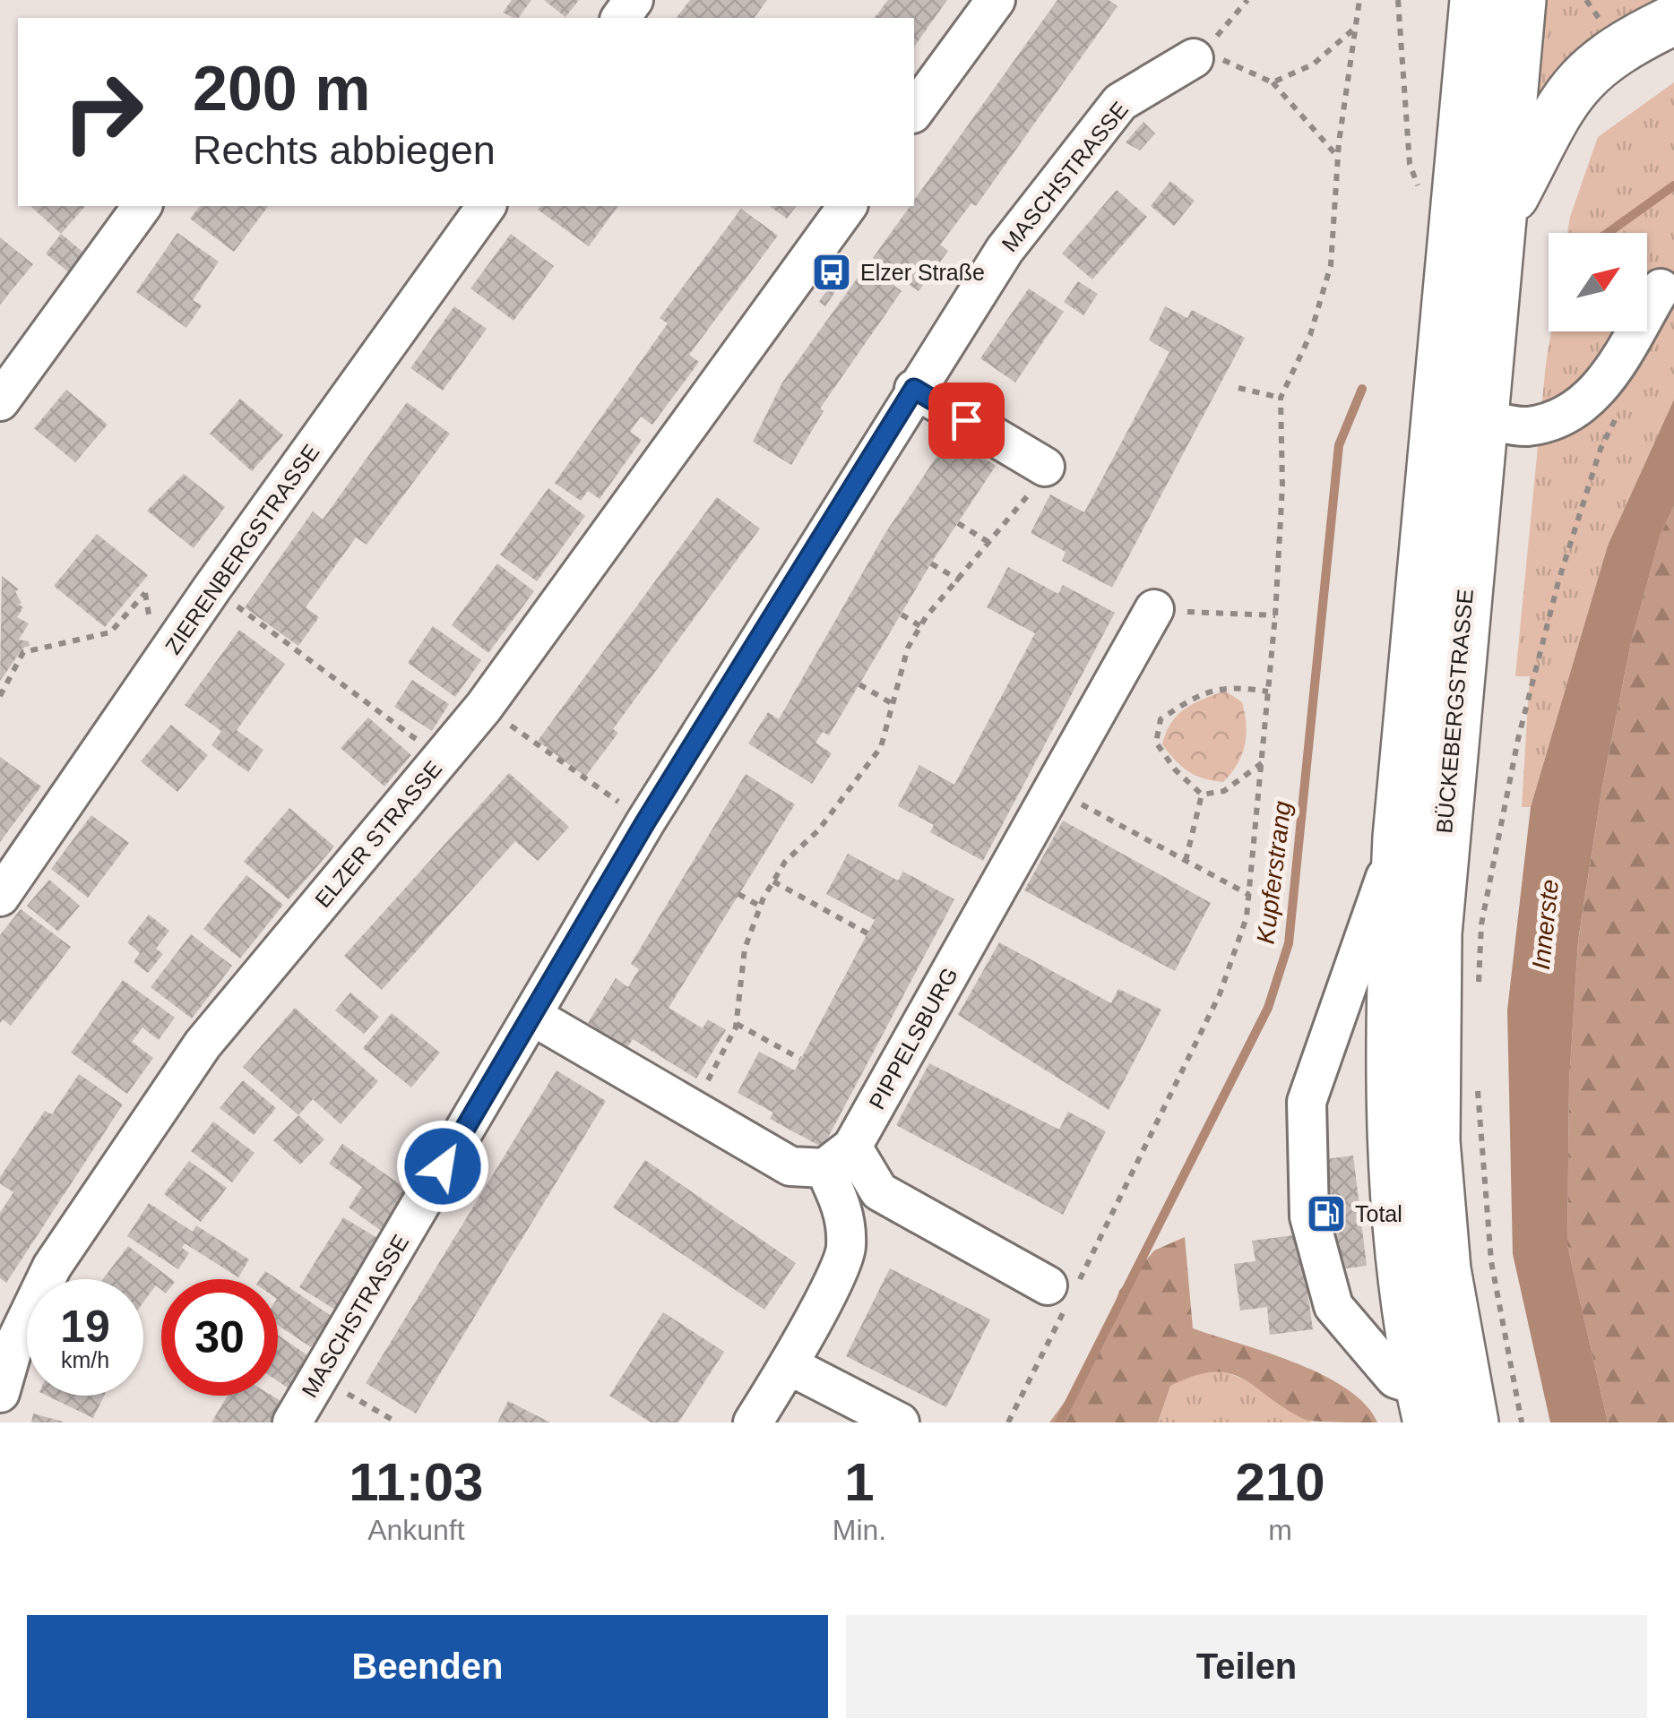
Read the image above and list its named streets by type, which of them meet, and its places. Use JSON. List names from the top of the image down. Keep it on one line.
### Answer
{"streets":{"highway":["BÜCKEBERGSTRASSE"],"street":["MASCHSTRASSE","ZIERENBERGSTRASSE","ELZER STRASSE","PIPPELSBURG"]},"water":["Kupferstrang","Innerste"],"places":{"bus stop":["Elzer Straße"],"fuel station":["Total"]},"north":"top right","page":{"turn":["200 m","Rechts abbiegen"],"speed":"19 km/h","limit":"30","eta":["11:03","Ankunft","1","Min.","210","m"],"buttons":["Beenden","Teilen"]}}
